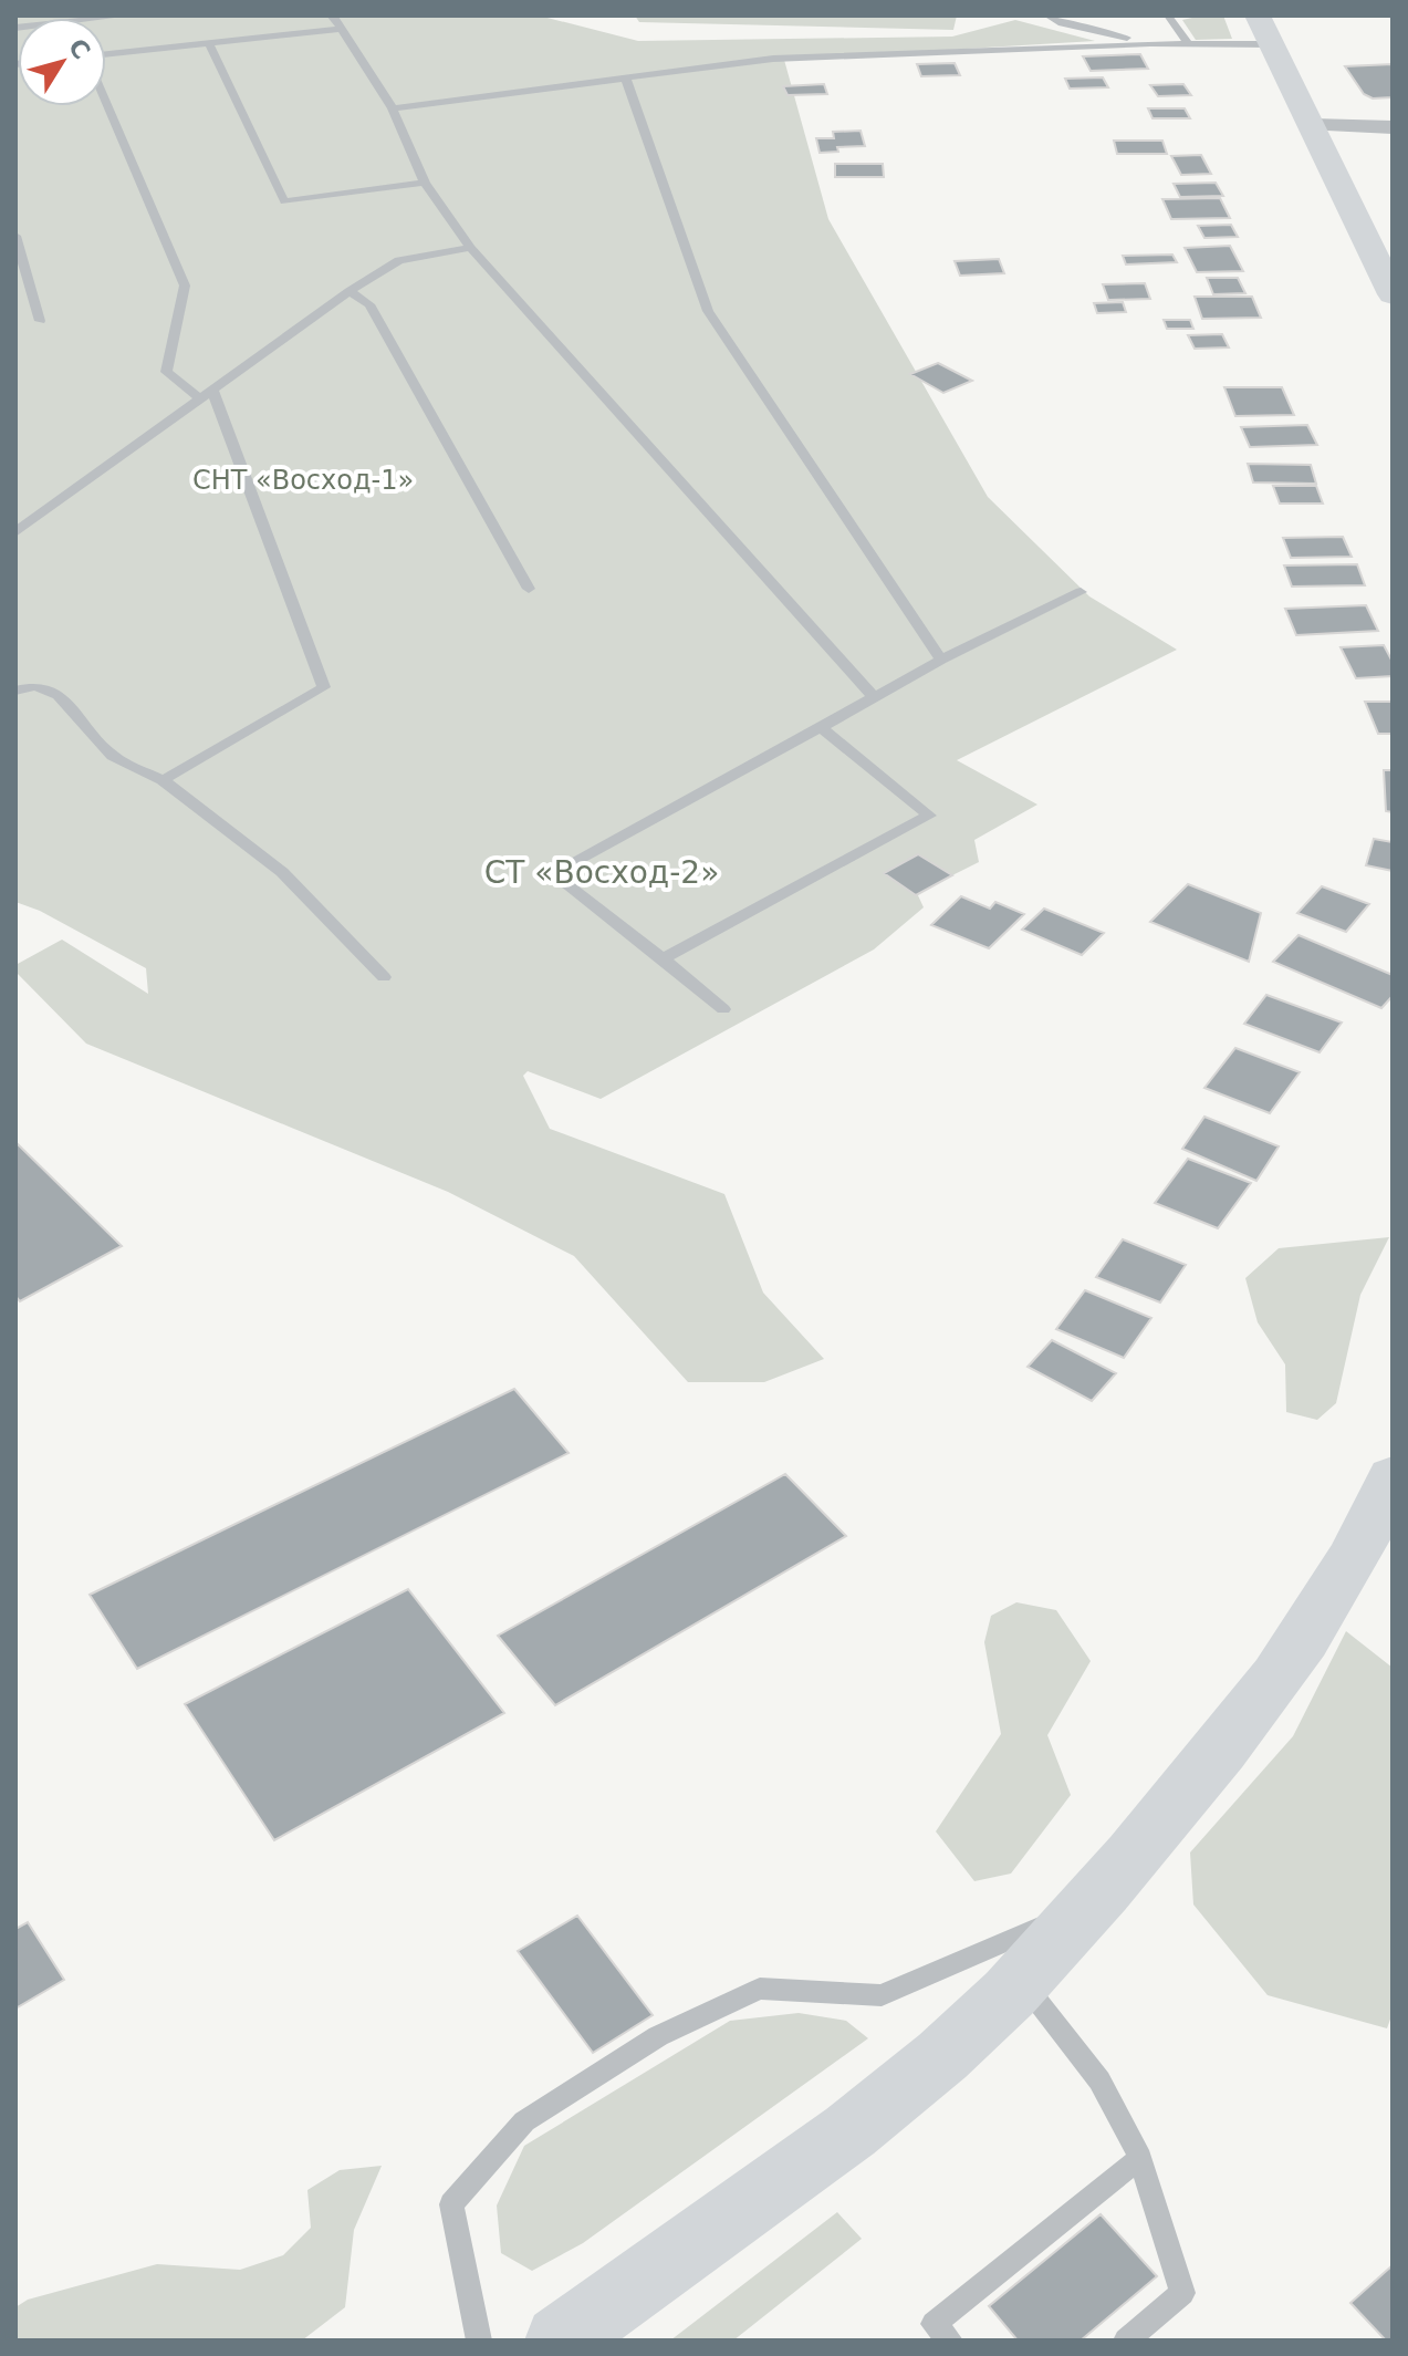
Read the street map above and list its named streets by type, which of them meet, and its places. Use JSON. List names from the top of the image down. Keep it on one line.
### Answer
{"parks":["СНТ «Восход-1»","СТ «Восход-2»"],"north":"top right"}
